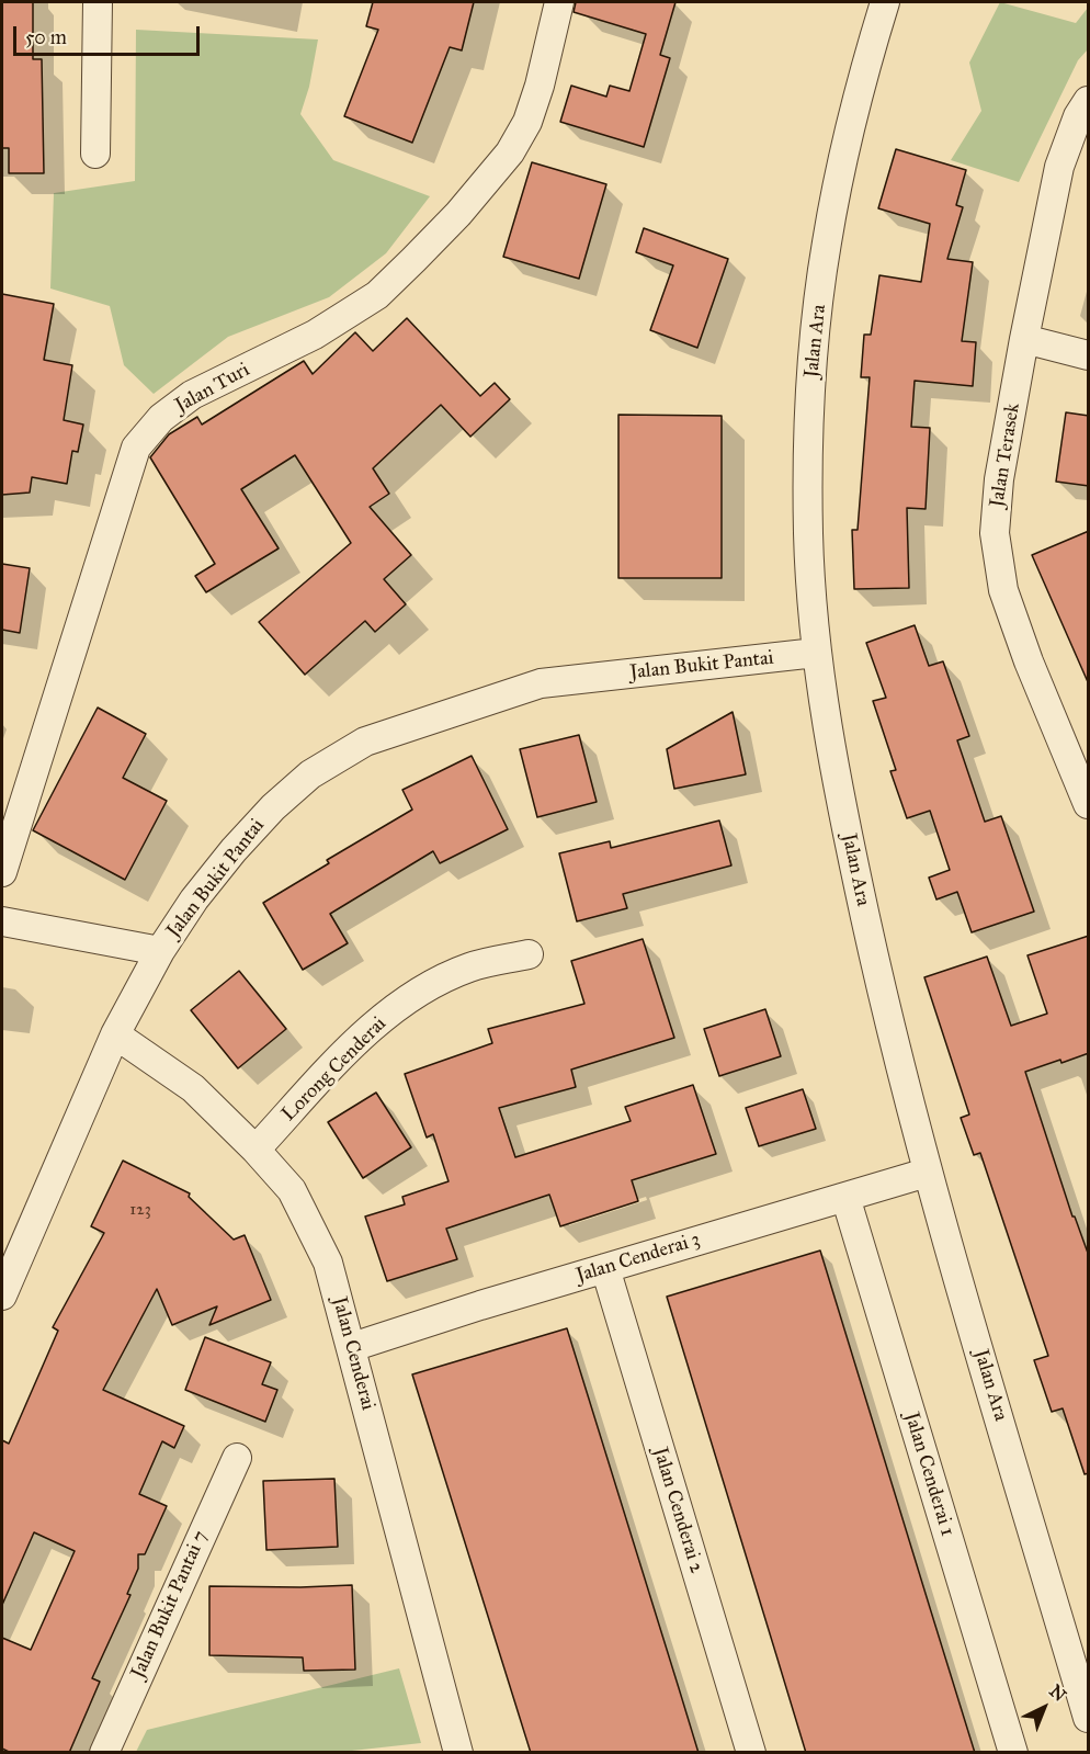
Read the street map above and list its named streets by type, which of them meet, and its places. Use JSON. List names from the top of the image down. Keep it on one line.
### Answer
{"streets":{"street":["Jalan Ara","Jalan Turi","Jalan Terasek","Jalan Bukit Pantai","Lorong Cenderai","Jalan Cenderai 3","Jalan Cenderai","Jalan Cenderai 1","Jalan Cenderai 2","Jalan Bukit Pantai 7"]},"crossings":[["Jalan Ara","Jalan Bukit Pantai"],["Jalan Ara","Jalan Cenderai 3"],["Jalan Bukit Pantai","Jalan Cenderai"],["Lorong Cenderai","Jalan Cenderai"],["Jalan Cenderai 3","Jalan Cenderai"],["Jalan Cenderai 3","Jalan Cenderai 1"],["Jalan Cenderai 3","Jalan Cenderai 2"]],"house_numbers":["123"],"scale_bar":"50 m","north":"top right"}
